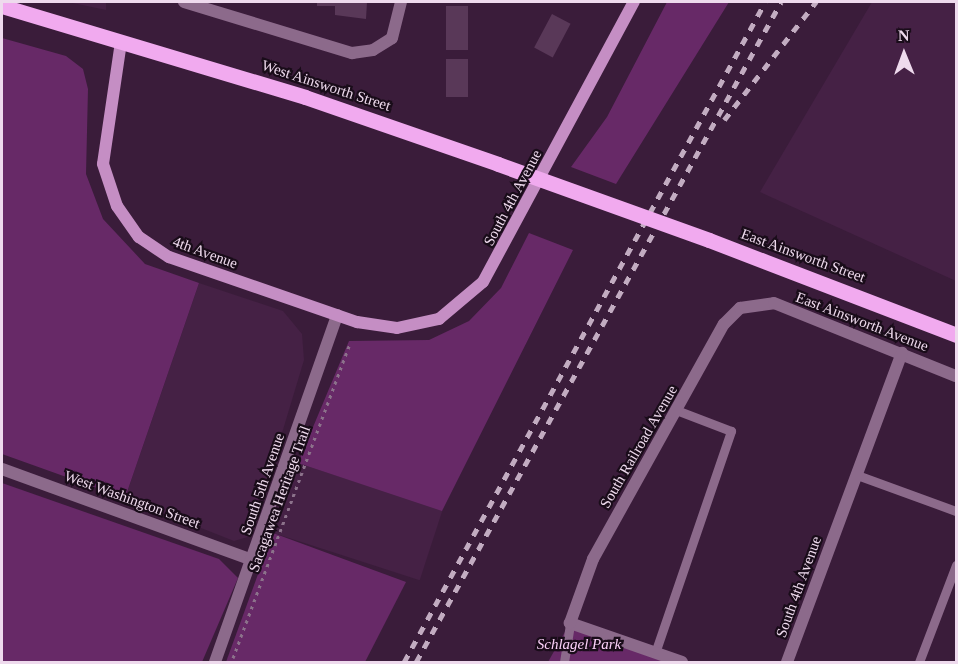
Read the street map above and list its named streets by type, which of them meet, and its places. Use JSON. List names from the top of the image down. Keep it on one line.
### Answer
{"streets":{"main road":["West Ainsworth Street","East Ainsworth Street"],"street":["South 4th Avenue","4th Avenue","East Ainsworth Avenue","South Railroad Avenue","South 5th Avenue","West Washington Street"],"path":["Sacagawea Heritage Trail"]},"crossings":[["West Ainsworth Street","4th Avenue"],["West Ainsworth Street","East Ainsworth Street"],["South 4th Avenue","4th Avenue"],["South 4th Avenue","East Ainsworth Avenue"],["4th Avenue","South 5th Avenue"],["East Ainsworth Avenue","South Railroad Avenue"],["South 5th Avenue","West Washington Street"]],"parks":["Schlagel Park"],"north":"top"}
